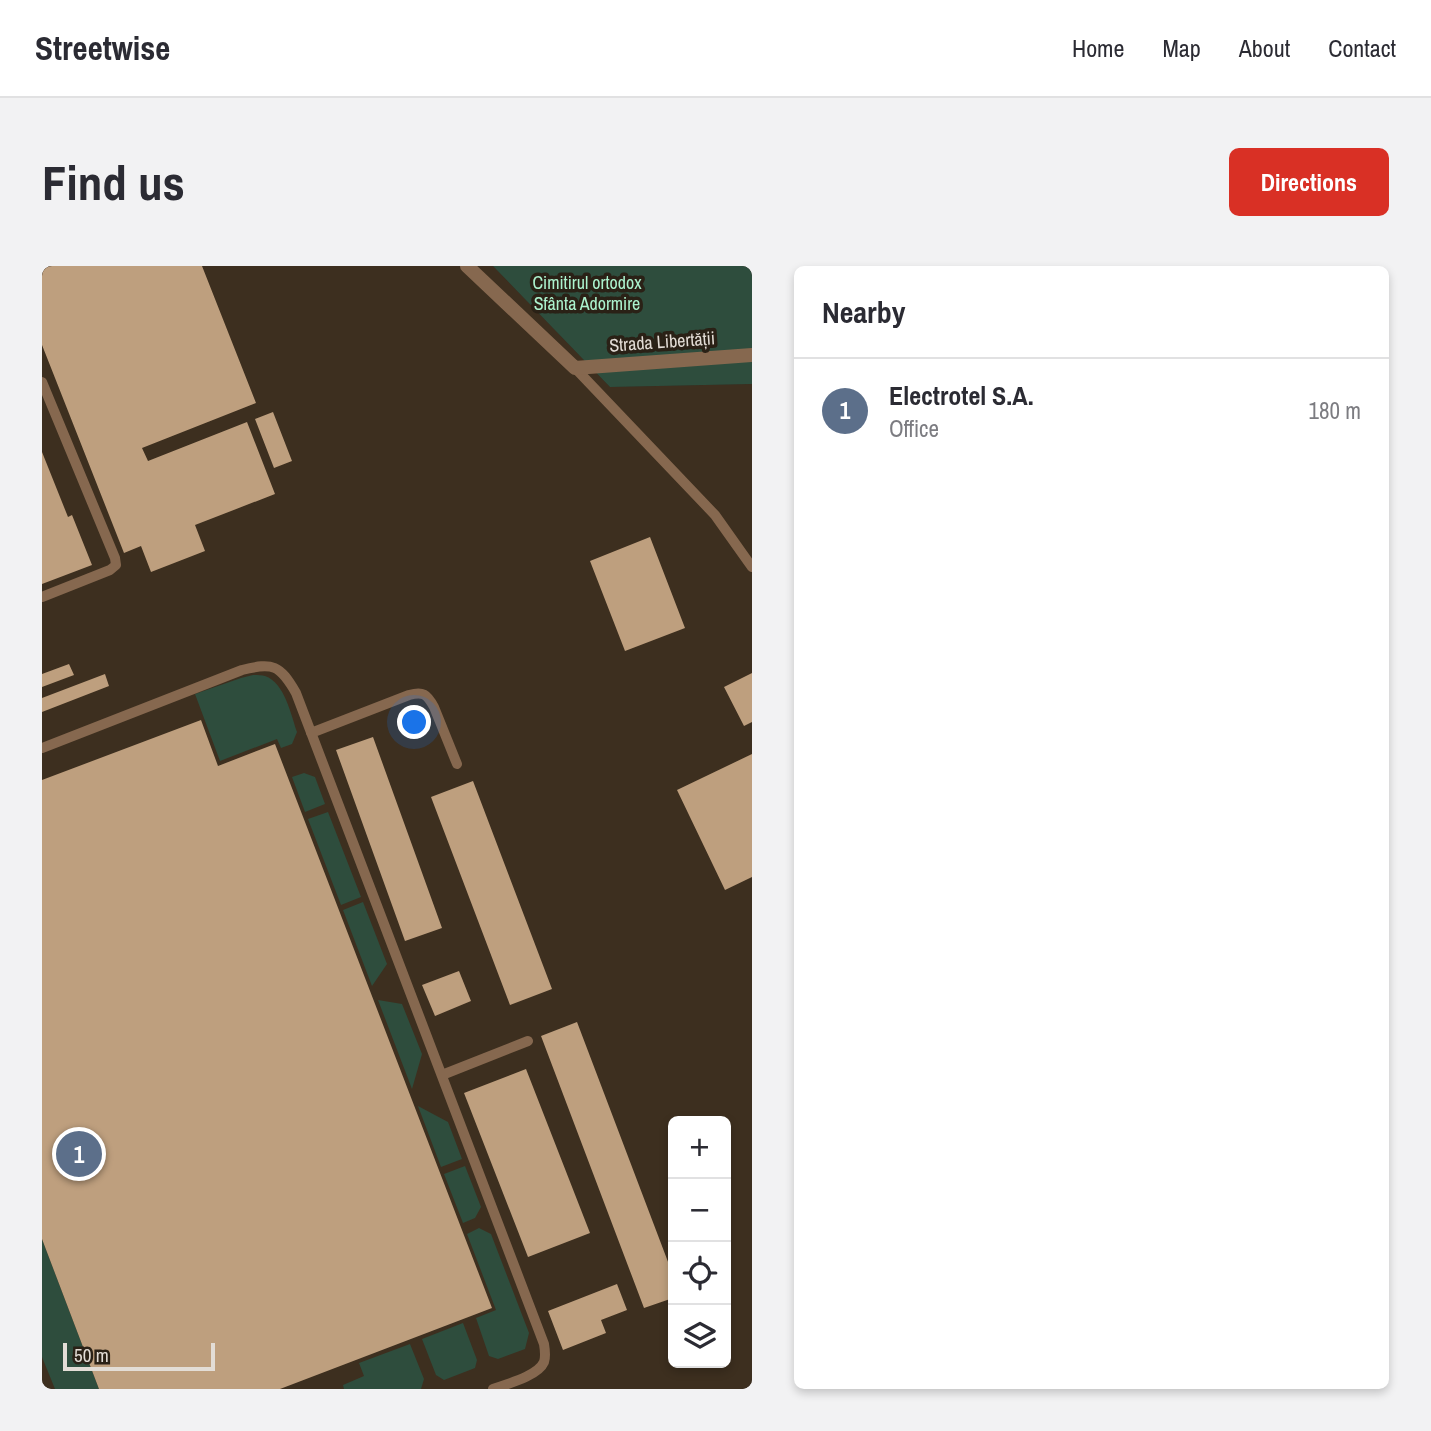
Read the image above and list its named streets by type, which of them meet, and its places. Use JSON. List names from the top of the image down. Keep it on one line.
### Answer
{"streets":{"street":["Strada Libertății"]},"parks":["Cimitirul ortodox Sfânta Adormire"],"scale_bar":"50 m","page":{"header":"Streetwise","nav":["Home","Map","About","Contact"],"buttons":"Directions","title":"Find us","heading":"Nearby","list":[{"mark":"1","name":"Electrotel S.A.","note":"Office","value":"180 m"}],"map_buttons":["+","−"],"pins":"1","scale":"50 m"}}
